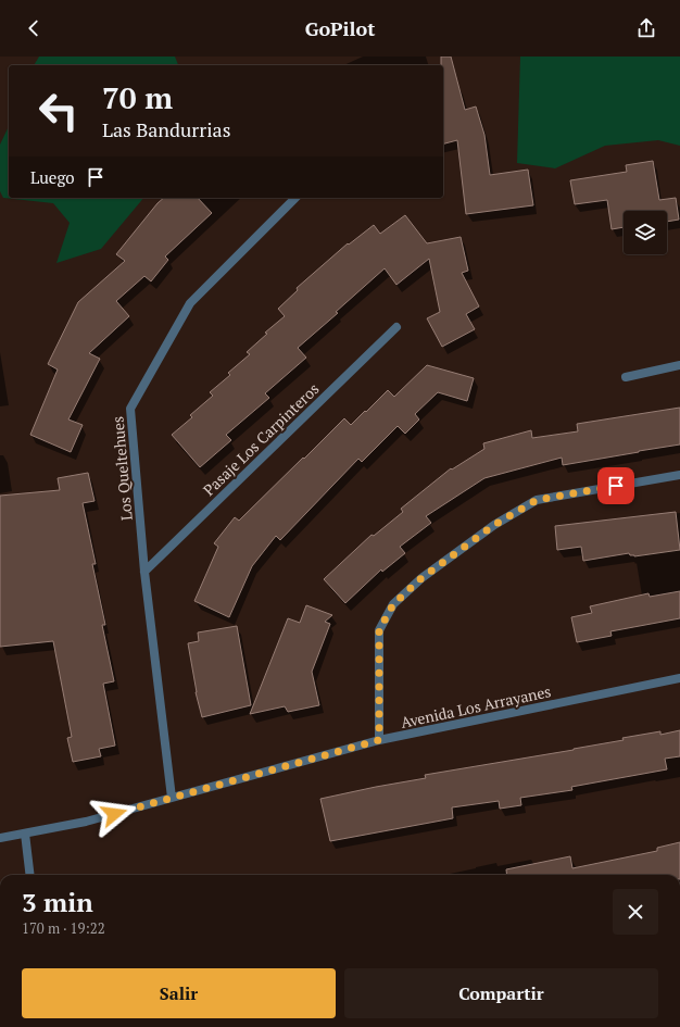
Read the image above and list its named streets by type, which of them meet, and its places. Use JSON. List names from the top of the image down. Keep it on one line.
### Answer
{"streets":{"street":["Pasaje Los Carpinteros","Los Queltehues","Avenida Los Arrayanes"]},"crossings":[["Pasaje Los Carpinteros","Los Queltehues"],["Los Queltehues","Avenida Los Arrayanes"]],"page":{"header":"GoPilot","turn":["70 m","Las Bandurrias"],"then":"Luego","heading":["3 min","170 m · 19:22"],"buttons":["Salir","Compartir"]}}
